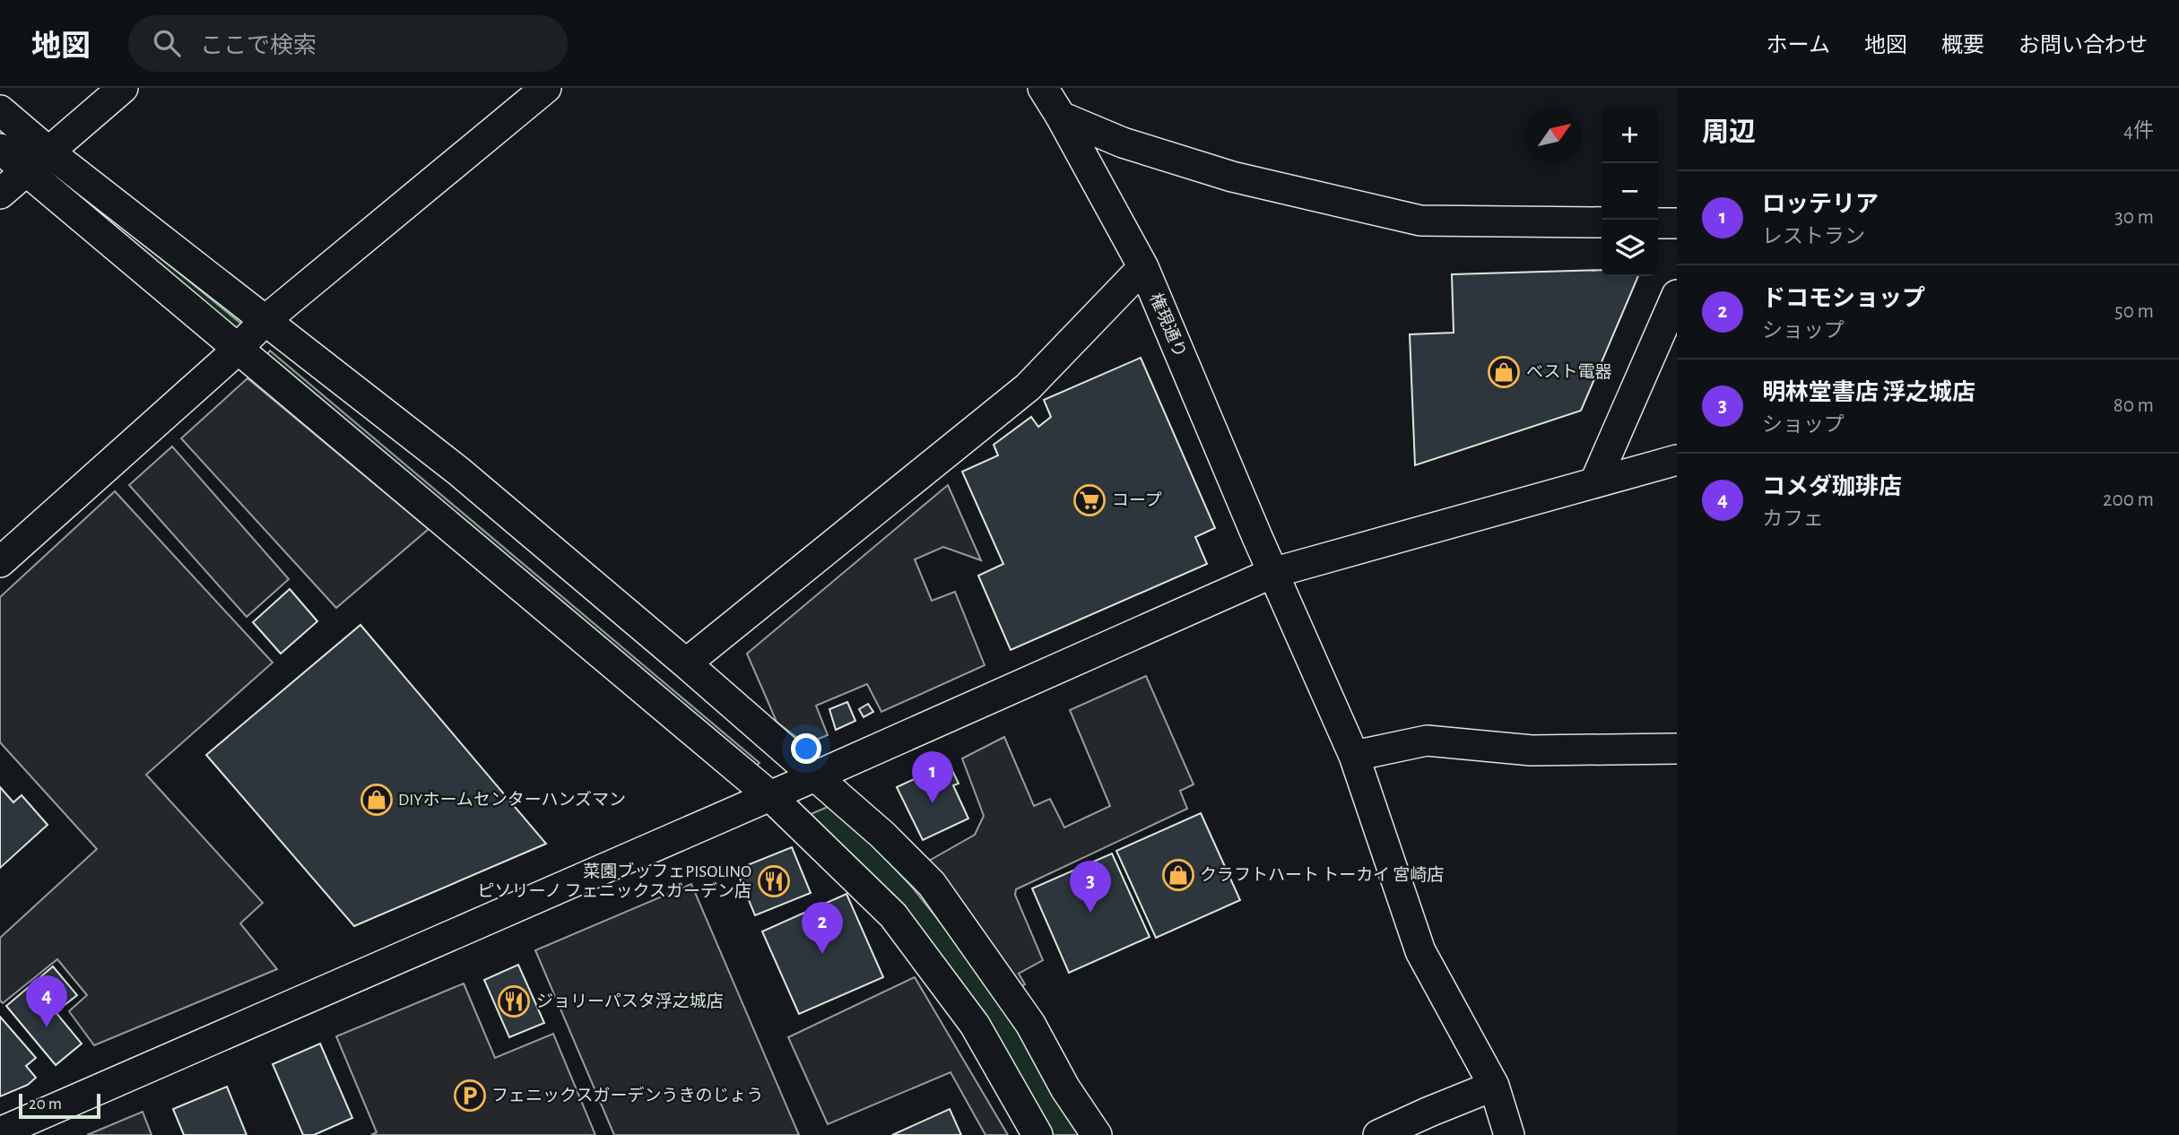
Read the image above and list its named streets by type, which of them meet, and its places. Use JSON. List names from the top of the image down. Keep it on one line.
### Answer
{"streets":{"street":["権現通り"]},"places":{"shop":["ベスト電器","DIYホームセンターハンズマン","クラフトハート トーカイ 宮崎店"],"supermarket":["コープ"],"restaurant":["菜園ブッフェPISOLINO ピソリーノ フェニックスガーデン店","ジョリーパスタ浮之城店"],"parking":["フェニックスガーデンうきのじょう"]},"scale_bar":"20 m","north":"top right","page":{"header":"地図","search":"ここで検索","nav":["ホーム","地図","概要","お問い合わせ"],"heading":["周辺","4件"],"map_buttons":["+","−"],"list":[{"mark":"1","name":"ロッテリア","note":"レストラン","value":"30 m"},{"mark":"2","name":"ドコモショップ","note":"ショップ","value":"50 m"},{"mark":"3","name":"明林堂書店 浮之城店","note":"ショップ","value":"80 m"},{"mark":"4","name":"コメダ珈琲店","note":"カフェ","value":"200 m"}],"pins":["1","3","2","4"],"scale":"20 m"}}
